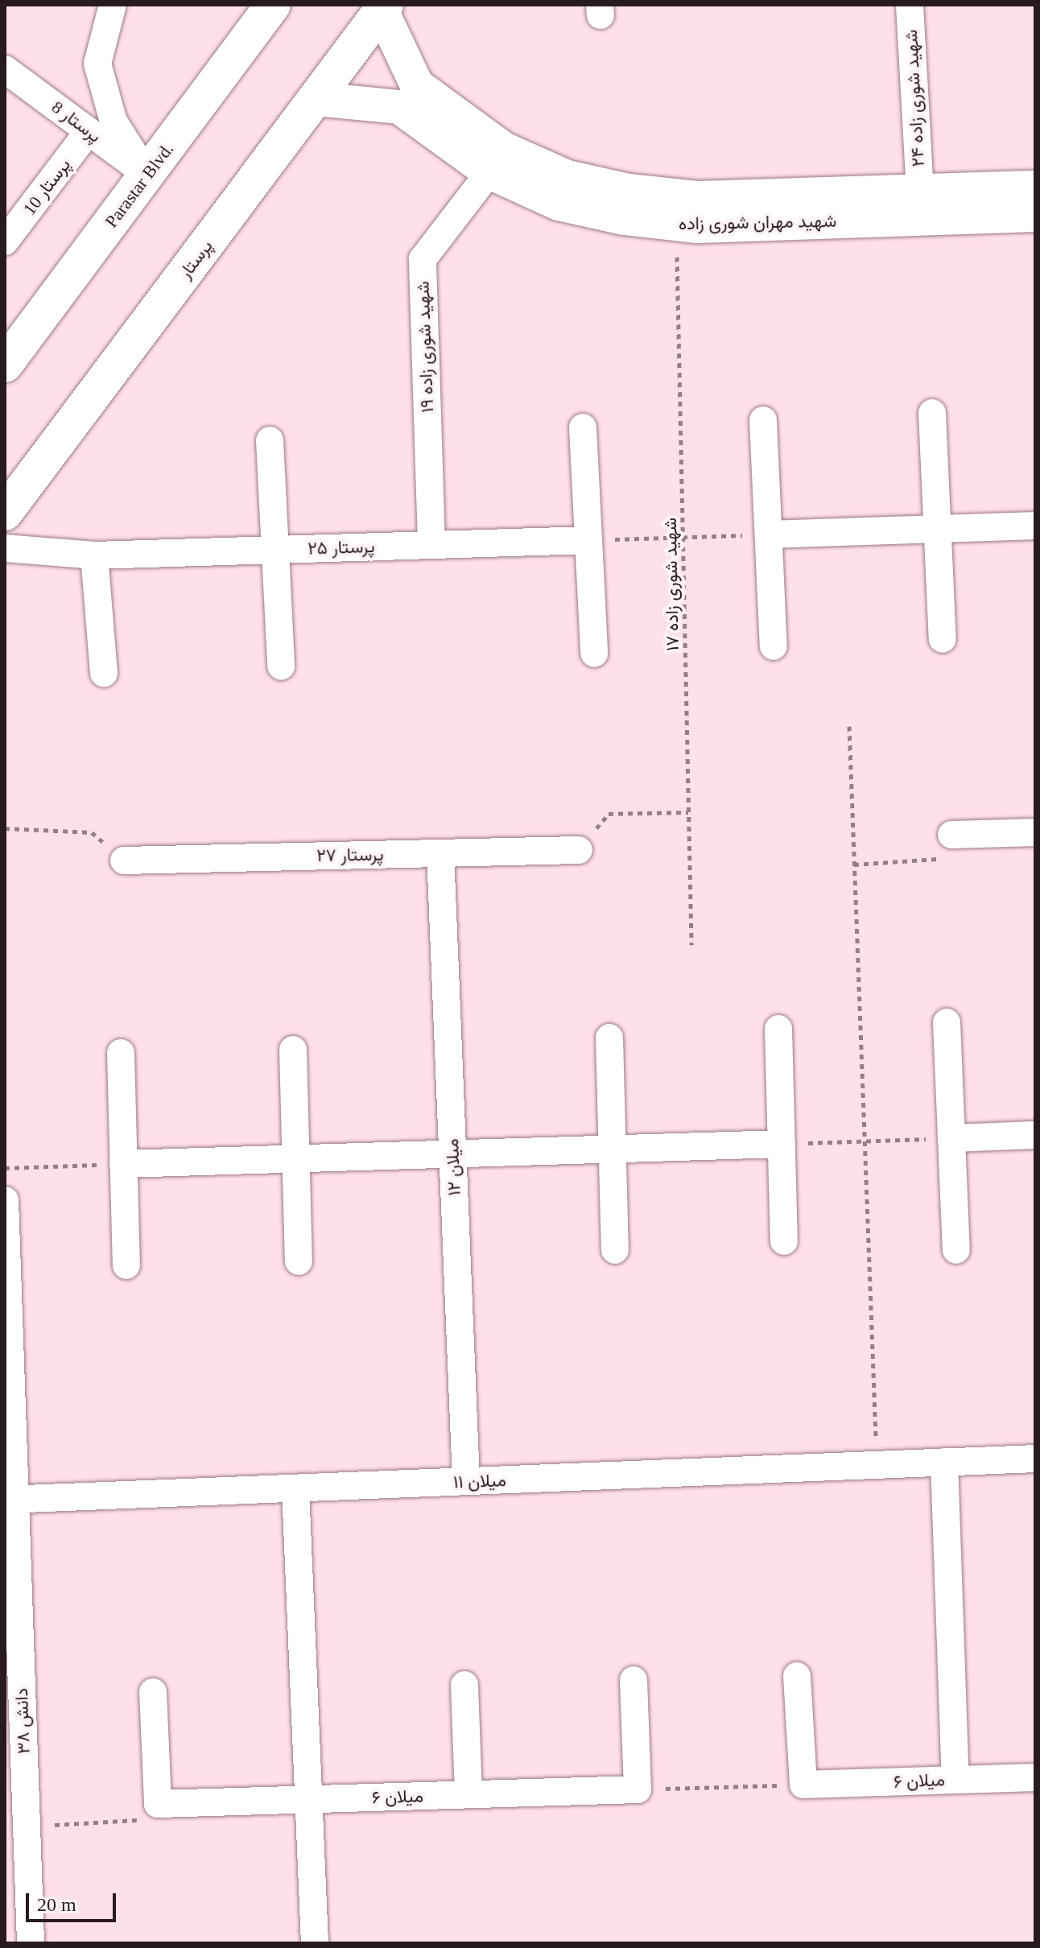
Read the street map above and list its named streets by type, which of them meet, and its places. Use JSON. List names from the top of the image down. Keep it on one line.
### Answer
{"streets":{"main road":["Parastar Blvd.","پرستار"],"street":["شهید شوری زاده ۲۴","پرستار 8","پرستار 10","شهید مهران شوری زاده","شهید شوری زاده ۱۹","پرستار ۲۵","پرستار ۲۷","میلان ۱۲","میلان ۱۱","دانش ۳۸","میلان ۶"],"path":["شهید شوری زاده ۱۷"]},"crossings":[["شهید شوری زاده ۲۴","شهید مهران شوری زاده"],["پرستار 8","Parastar Blvd."],["پرستار 8","پرستار 10"],["شهید مهران شوری زاده","پرستار"],["شهید مهران شوری زاده","شهید شوری زاده ۱۹"],["شهید مهران شوری زاده","شهید شوری زاده ۱۷"],["شهید شوری زاده ۱۹","پرستار ۲۵"],["پرستار ۲۷","میلان ۱۲"],["میلان ۱۲","میلان ۱۱"],["میلان ۱۱","دانش ۳۸"]],"scale_bar":"20 m"}
